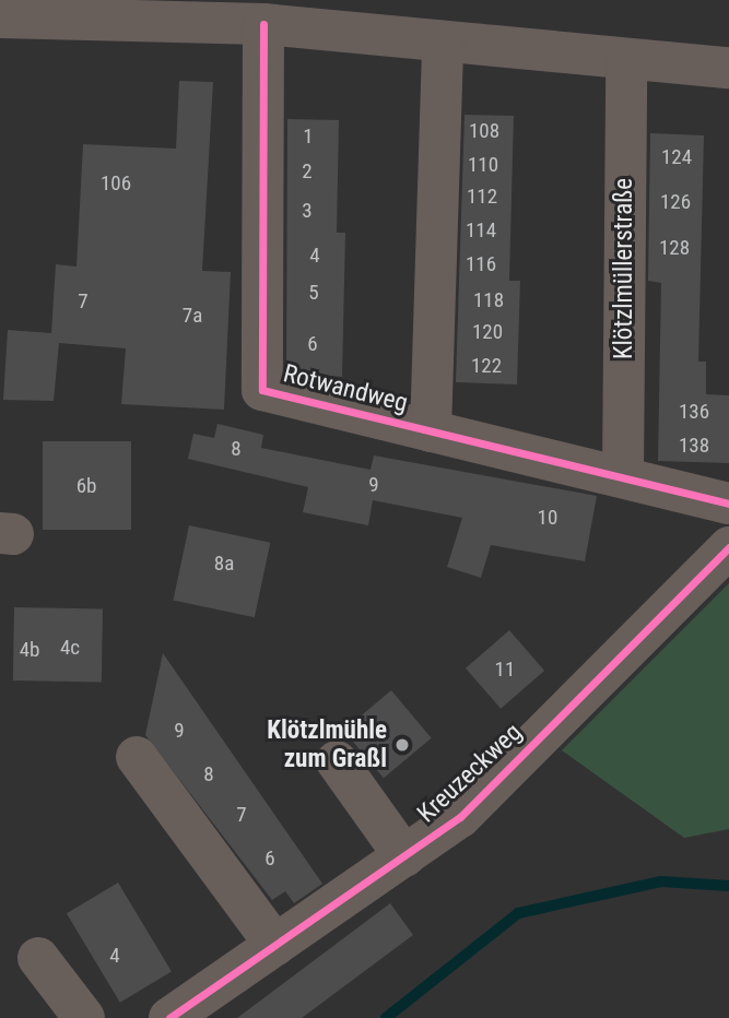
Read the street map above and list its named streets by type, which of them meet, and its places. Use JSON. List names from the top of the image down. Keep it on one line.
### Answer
{"streets":{"street":["Klötzlmüllerstraße","Rotwandweg","Kreuzeckweg"]},"crossings":[["Klötzlmüllerstraße","Rotwandweg"]],"places":["Klötzlmühle zum Graßl"],"house_numbers":["108","1","124","110","2","106","112","126","3","114","128","4","116","5","118","7","7a","120","6","122","136","138","8","9","6b","10","8a","4c","4b","11","9","8","7","6","4"]}
